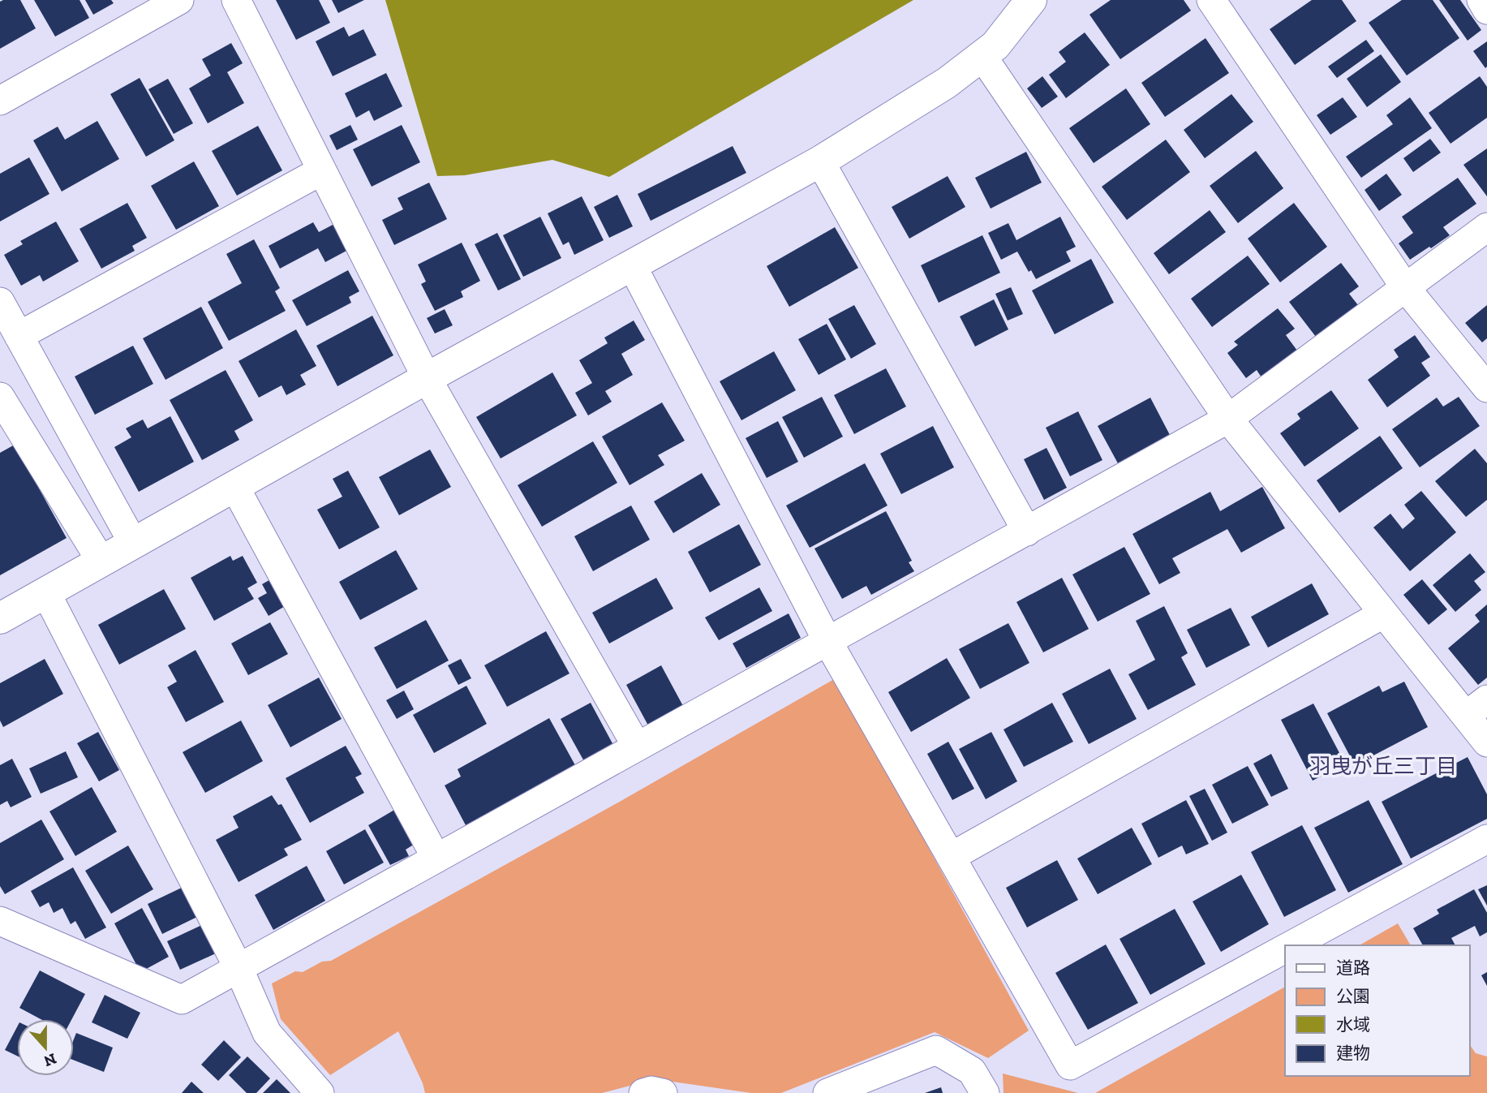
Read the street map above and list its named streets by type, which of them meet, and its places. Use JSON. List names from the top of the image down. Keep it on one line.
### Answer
{"districts":["羽曳が丘三丁目"],"legend":["道路","公園","水域","建物"],"north":"bottom"}
